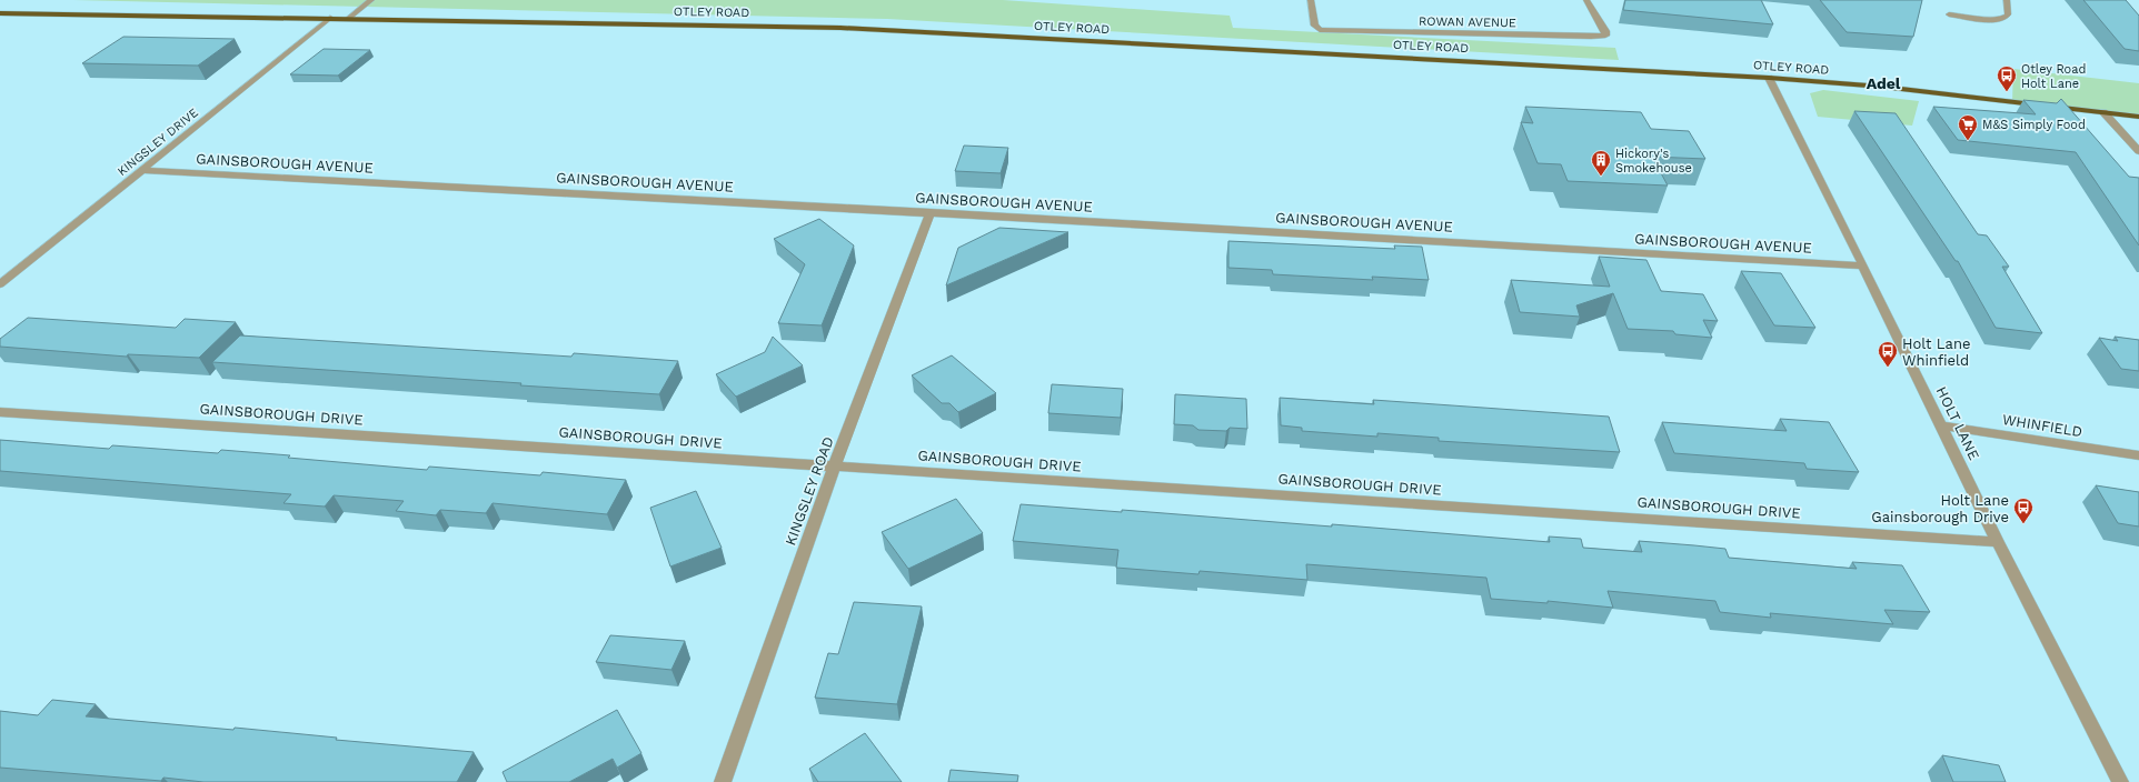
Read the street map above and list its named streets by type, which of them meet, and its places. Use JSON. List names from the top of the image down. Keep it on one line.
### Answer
{"streets":{"highway":["OTLEY ROAD"],"street":["ROWAN AVENUE","KINGSLEY DRIVE","GAINSBOROUGH AVENUE","GAINSBOROUGH DRIVE","HOLT LANE","WHINFIELD","KINGSLEY ROAD"]},"crossings":[["OTLEY ROAD","KINGSLEY DRIVE"],["OTLEY ROAD","HOLT LANE"],["KINGSLEY DRIVE","GAINSBOROUGH AVENUE"],["GAINSBOROUGH AVENUE","HOLT LANE"],["GAINSBOROUGH AVENUE","KINGSLEY ROAD"],["GAINSBOROUGH DRIVE","HOLT LANE"],["GAINSBOROUGH DRIVE","KINGSLEY ROAD"],["HOLT LANE","WHINFIELD"]],"districts":["Adel"],"places":{"bus stop":["Otley Road Holt Lane","Holt Lane Whinfield","Holt Lane Gainsborough Drive"],"supermarket":["M&S Simply Food"],"building":["Hickory's Smokehouse"]}}
